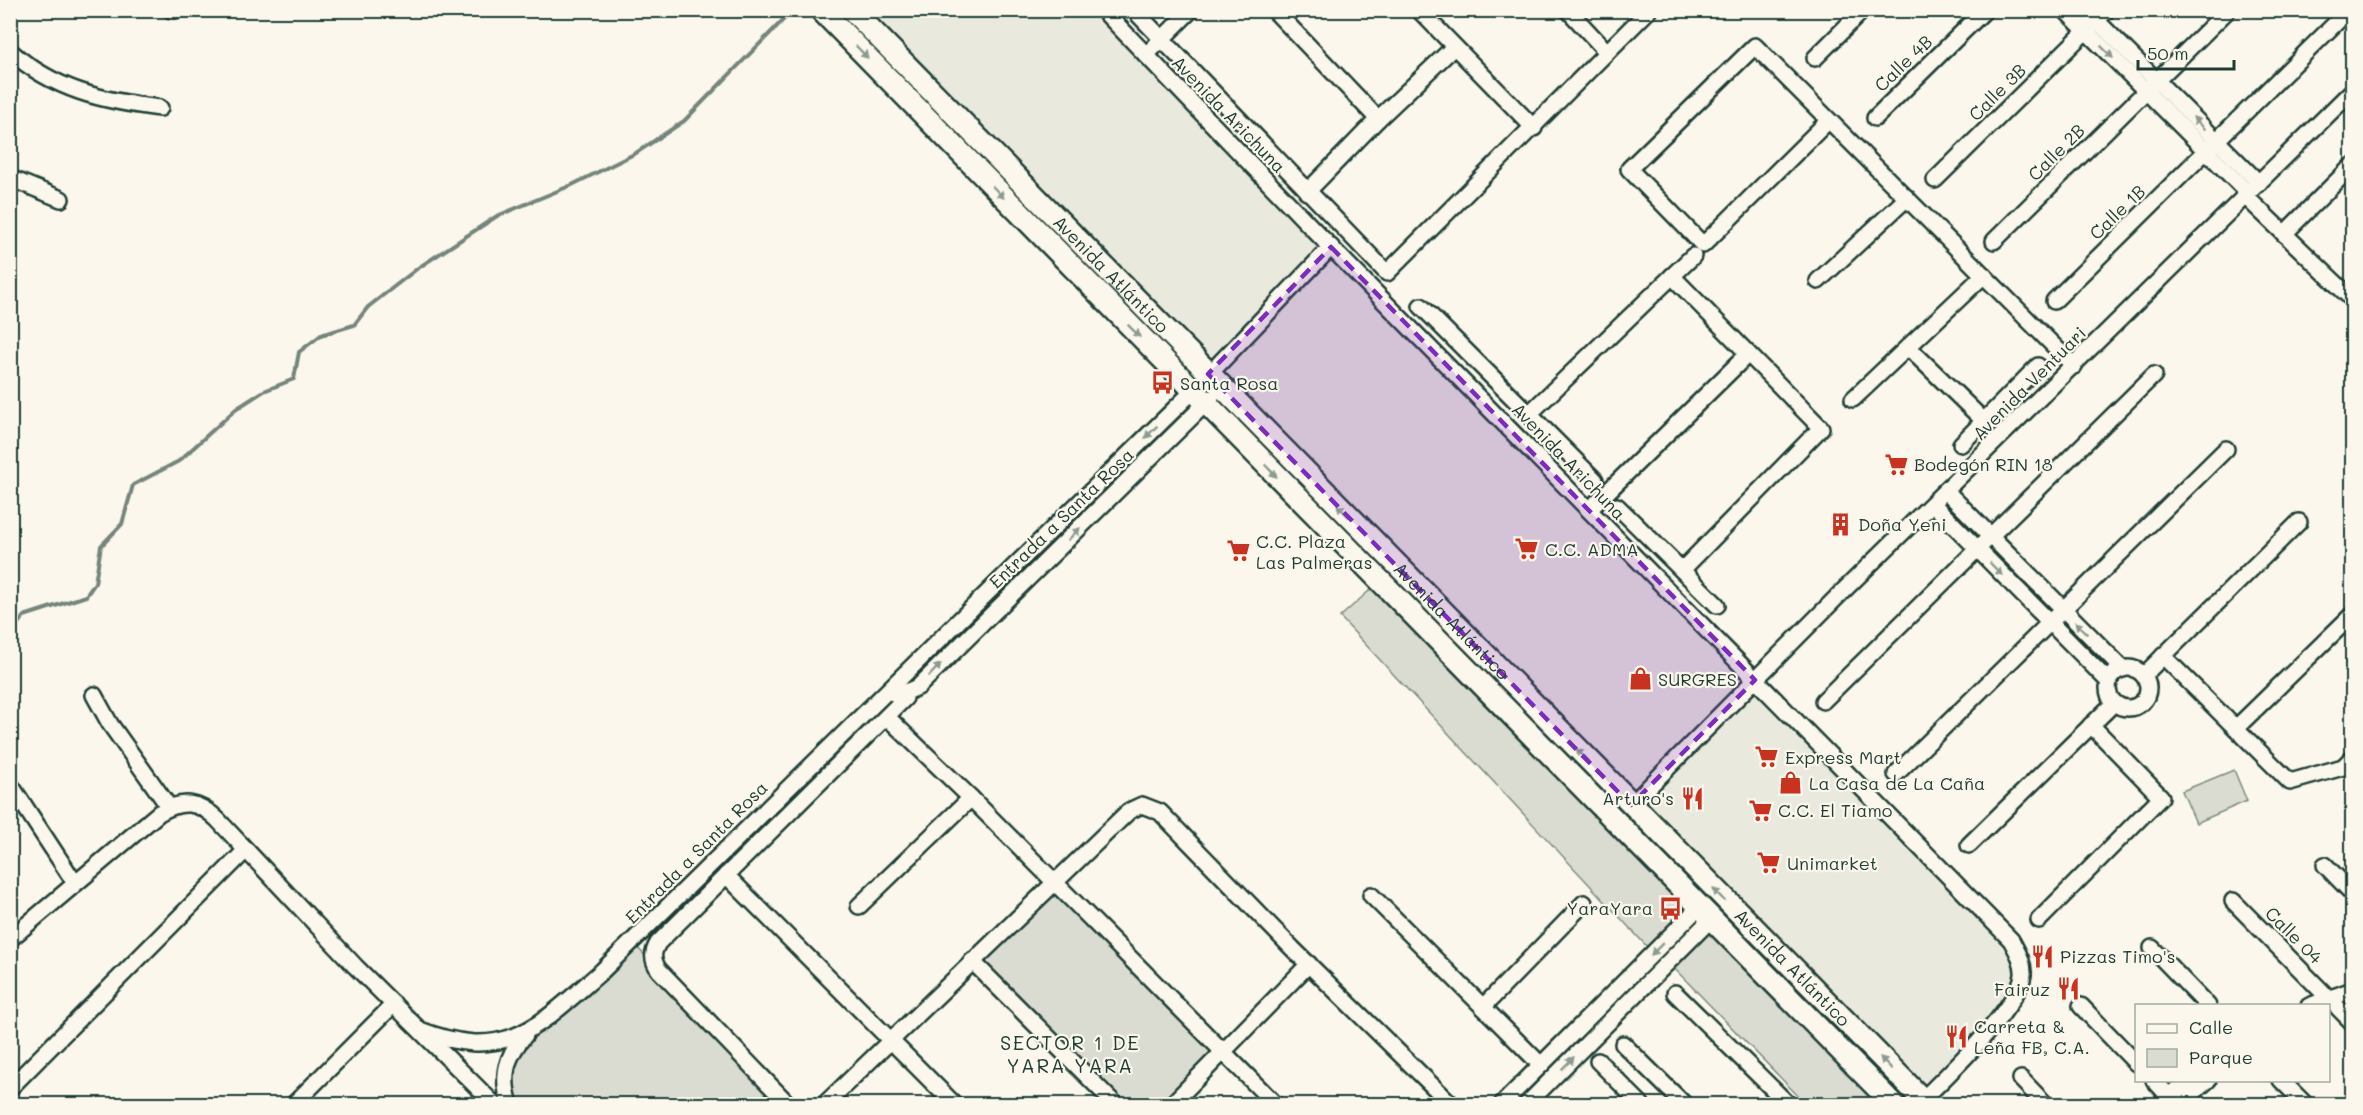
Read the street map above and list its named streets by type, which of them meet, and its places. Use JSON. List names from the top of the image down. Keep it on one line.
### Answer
{"streets":{"main road":["Avenida Atlántico"],"street":["Calle 4B","Calle 3B","Avenida Arichuna","Calle 2B","Calle 1B","Avenida Ventuari","Entrada a Santa Rosa","Calle 04"]},"crossings":[["Avenida Arichuna","Avenida Atlántico"],["Avenida Arichuna","Avenida Ventuari"],["Avenida Atlántico","Avenida Ventuari"],["Avenida Atlántico","Entrada a Santa Rosa"]],"districts":["SECTOR 1 DE YARA YARA"],"places":{"bus stop":["Santa Rosa","YaraYara"],"supermarket":["Bodegón RIN 18","C.C. ADMA","C.C. Plaza Las Palmeras","Express Mart","C.C. El Tiamo","Unimarket"],"building":["Doña Yeni"],"shop":["SURGRES","La Casa de La Caña"],"restaurant":["Arturo's","Pizzas Timo's","Fairuz","Carreta & Leña FB, C.A."]},"legend":["Calle","Parque"],"scale_bar":"50 m"}
